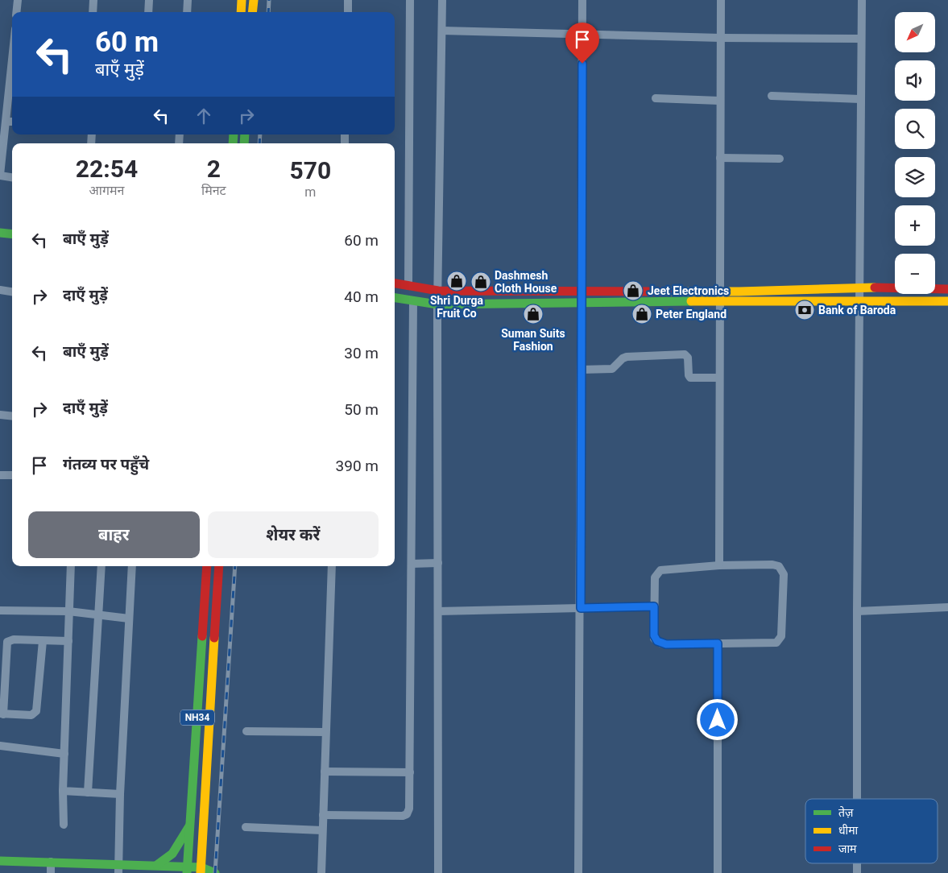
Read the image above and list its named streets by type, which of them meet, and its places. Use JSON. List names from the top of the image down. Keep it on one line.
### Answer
{"streets":{"main road":["NH34"]},"places":{"shop":["Shri Durga Fruit Co","Dashmesh Cloth House","Jeet Electronics","Suman Suits Fashion","Peter England"],"bank":["Bank of Baroda"]},"legend":["तेज़","धीमा","जाम"],"north":"bottom left","page":{"map_buttons":["+","−"],"turn":["60 m","बाएँ मुड़ें"],"eta":["22:54","आगमन","2","मिनट","570","m"],"list":[{"name":"बाएँ मुड़ें","value":"60 m"},{"name":"दाएँ मुड़ें","value":"40 m"},{"name":"बाएँ मुड़ें","value":"30 m"},{"name":"दाएँ मुड़ें","value":"50 m"},{"name":"गंतव्य पर पहुँचे","value":"390 m"}],"buttons":["बाहर","शेयर करें"]}}
